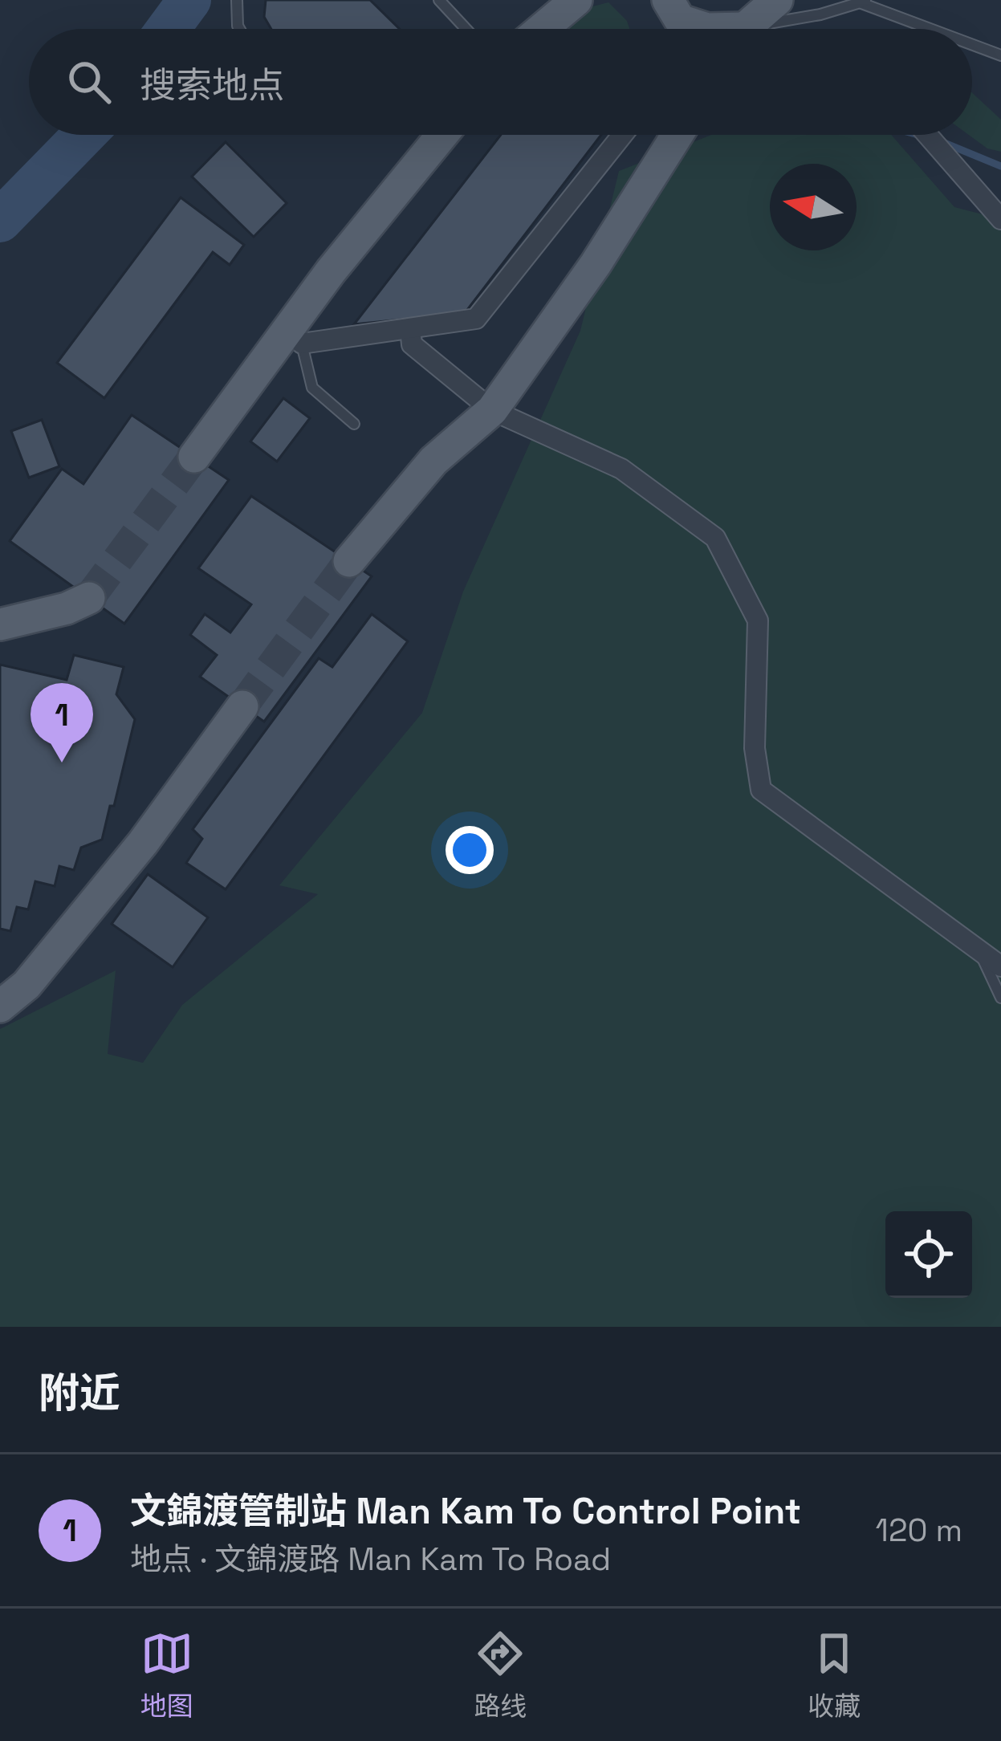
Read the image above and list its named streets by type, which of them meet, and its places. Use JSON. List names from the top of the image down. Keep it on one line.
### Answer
{"north":"left","page":{"search":"搜索地点","pins":"1","heading":"附近","list":[{"mark":"1","name":"文錦渡管制站 Man Kam To Control Point","note":"地点 · 文錦渡路 Man Kam To Road","value":"120 m"}],"nav":["地图","路线","收藏"]}}
